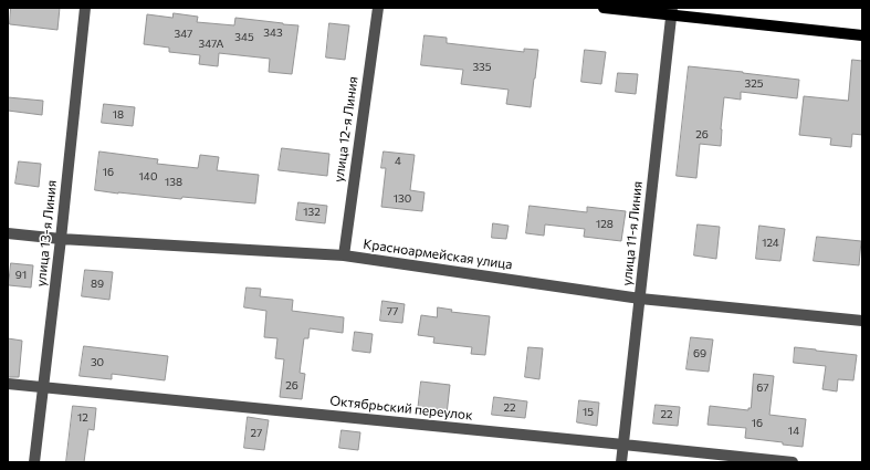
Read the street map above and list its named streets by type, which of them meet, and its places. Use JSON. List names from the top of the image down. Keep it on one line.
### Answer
{"streets":{"street":["улица 12-я Линия","улица 13-я Линия","улица 11-я Линия","Красноармейская улица","Октябрьский переулок"]},"crossings":[["улица 12-я Линия","Красноармейская улица"],["улица 13-я Линия","Красноармейская улица"],["улица 13-я Линия","Октябрьский переулок"],["улица 11-я Линия","Красноармейская улица"],["улица 11-я Линия","Октябрьский переулок"]],"house_numbers":["343","347","345","347А","335","325","18","26","4","16","140","138","130","132","128","124","91","89","77","69","30","26","67","22","15","22","12","16","14","27"]}
